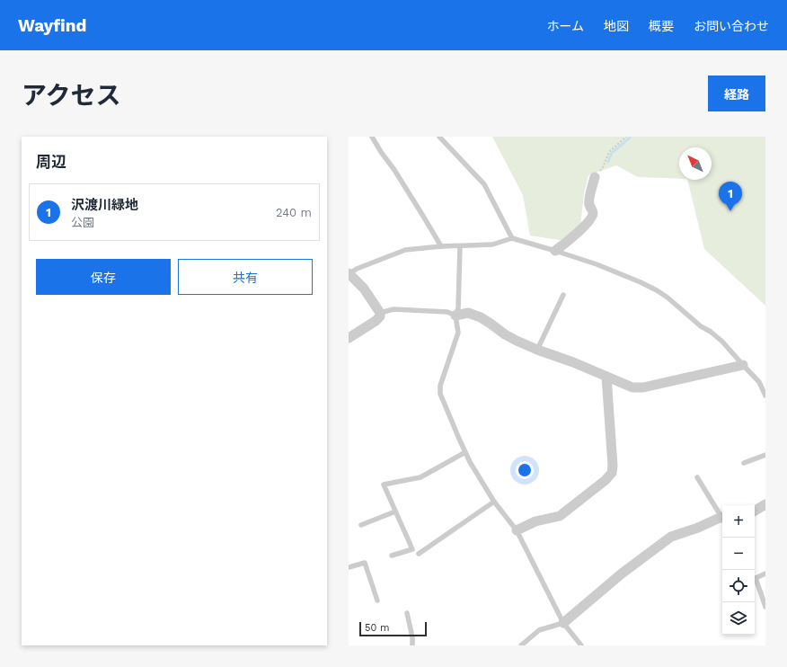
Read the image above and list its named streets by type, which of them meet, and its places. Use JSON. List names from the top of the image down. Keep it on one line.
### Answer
{"scale_bar":"50 m","north":"top left","page":{"header":"Wayfind","nav":["ホーム","地図","概要","お問い合わせ"],"title":"アクセス","buttons":["経路",["保存","共有"]],"heading":"周辺","pins":"1","list":[{"mark":"1","name":"沢渡川緑地","note":"公園","value":"240 m"}],"map_buttons":["+","−"],"scale":"50 m"}}
